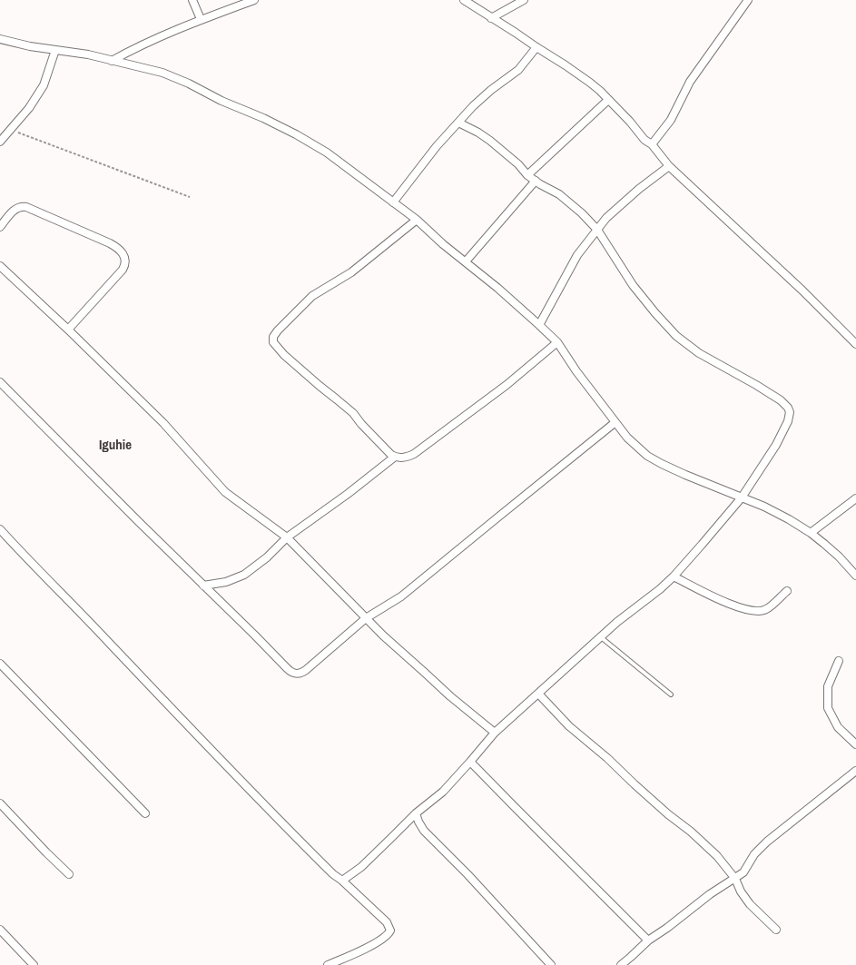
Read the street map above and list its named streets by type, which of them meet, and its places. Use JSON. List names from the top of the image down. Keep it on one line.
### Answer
{"districts":["Iguhie"]}
